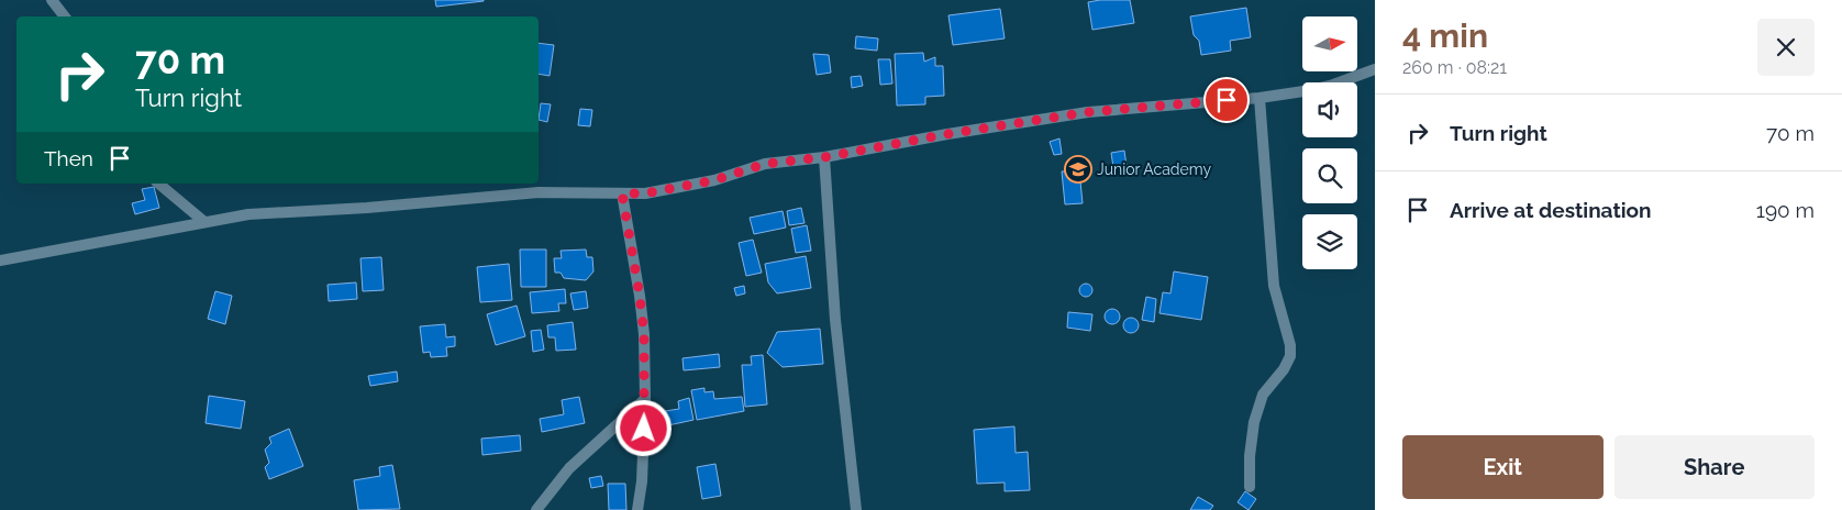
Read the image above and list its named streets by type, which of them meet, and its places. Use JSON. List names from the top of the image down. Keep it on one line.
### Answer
{"places":{"school or university":["Junior Academy"]},"north":"right","page":{"heading":["4 min","260 m · 08:21"],"turn":["70 m","Turn right"],"list":[{"name":"Turn right","value":"70 m"},{"name":"Arrive at destination","value":"190 m"}],"then":"Then","buttons":["Exit","Share"]}}
